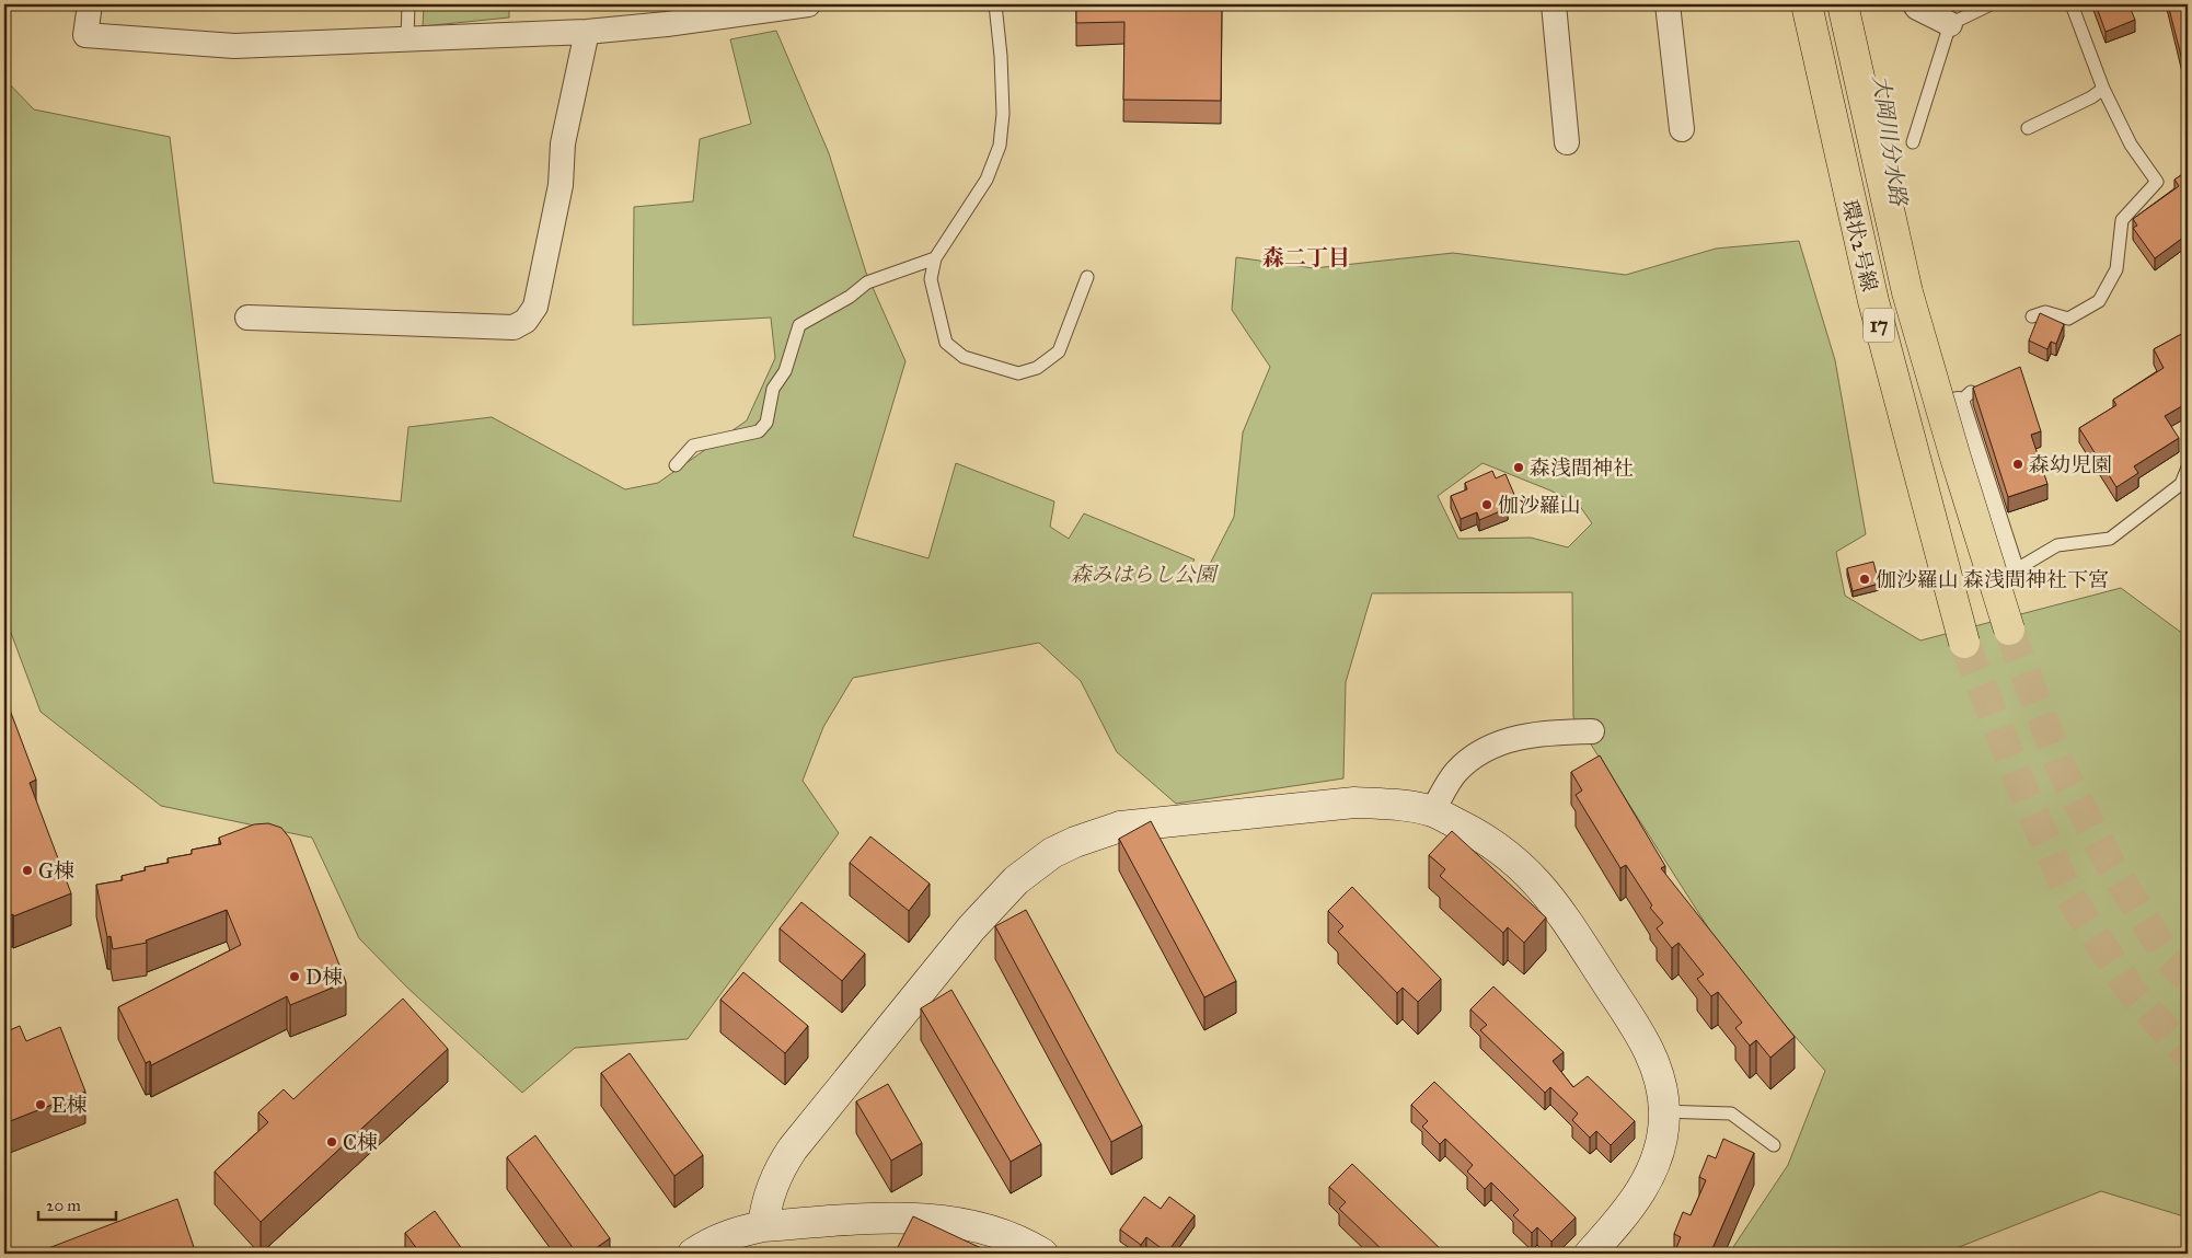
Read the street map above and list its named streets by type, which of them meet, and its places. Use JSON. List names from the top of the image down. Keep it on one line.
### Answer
{"streets":{"main road":["環状2号線","17"]},"districts":["森二丁目"],"water":["大岡川分水路"],"parks":["森みはらし公園"],"places":["森幼児園","森浅間神社","伽沙羅山","伽沙羅山 森浅間神社下宮","G棟","D棟","E棟","C棟"],"scale_bar":"20 m"}
